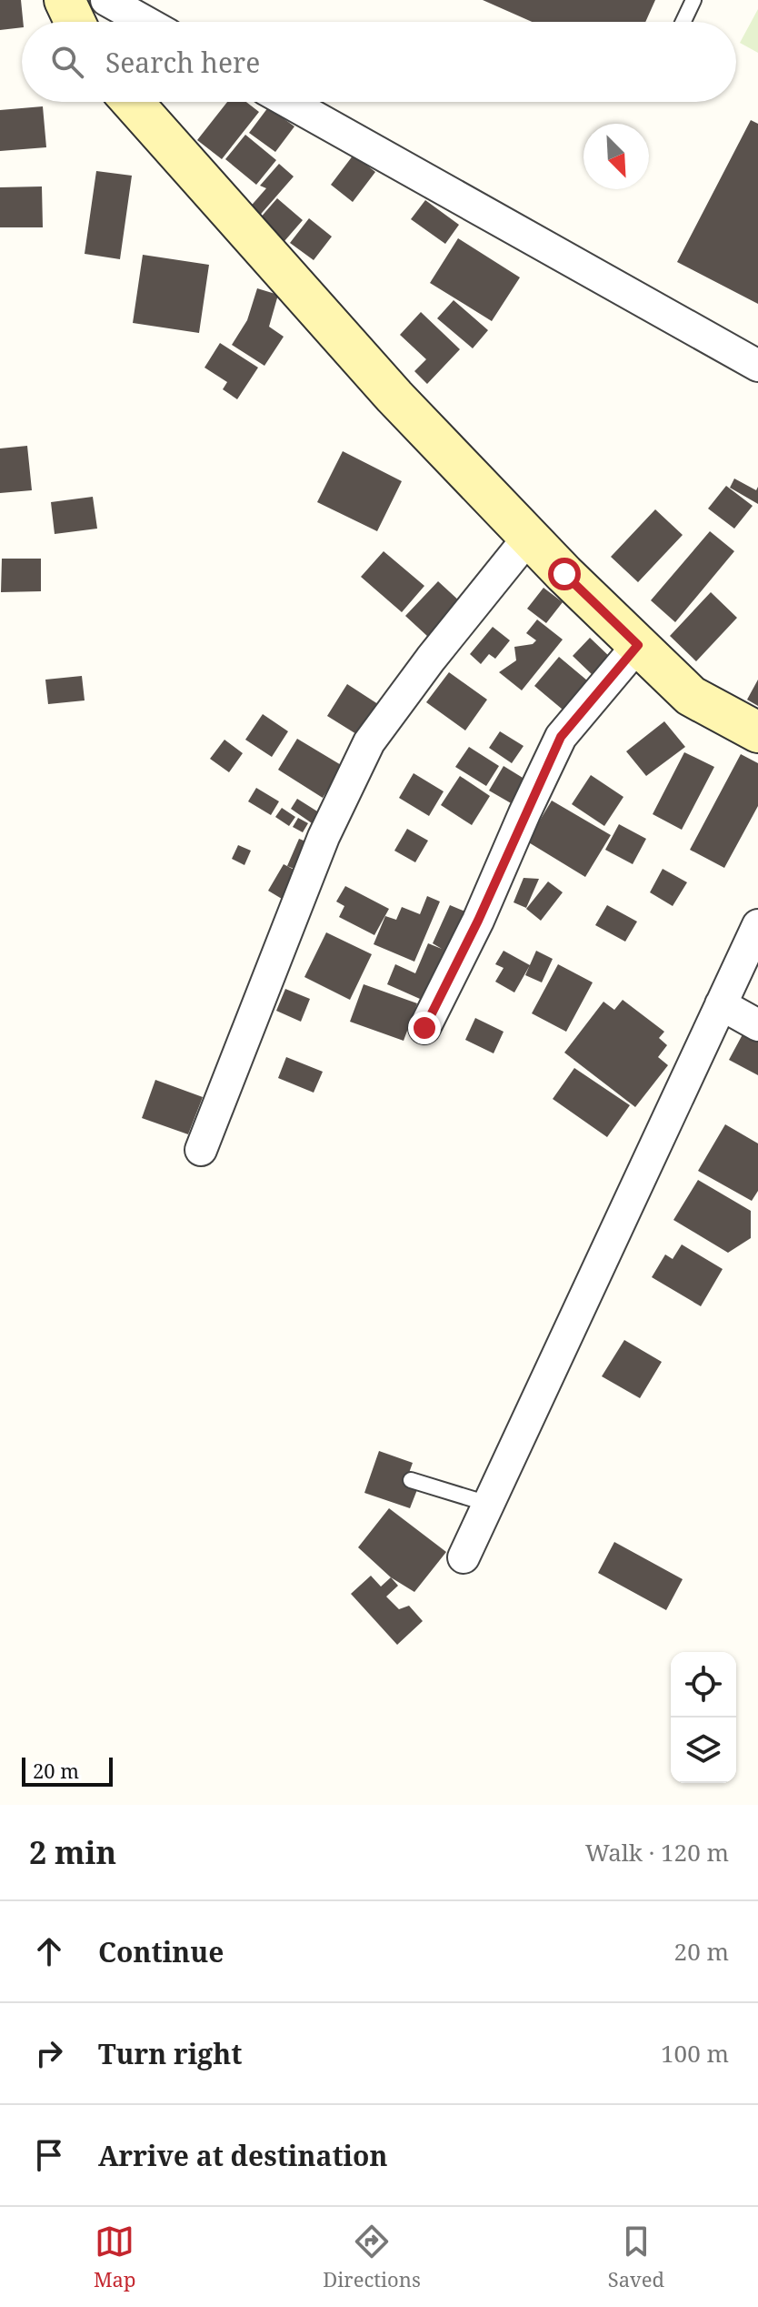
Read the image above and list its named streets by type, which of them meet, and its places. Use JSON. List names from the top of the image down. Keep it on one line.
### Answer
{"scale_bar":"20 m","north":"bottom right","page":{"search":"Search here","scale":"20 m","heading":["2 min","Walk · 120 m"],"list":[["Continue","20 m"],["Turn right","100 m"],"Arrive at destination"],"nav":["Map","Directions","Saved"]}}
